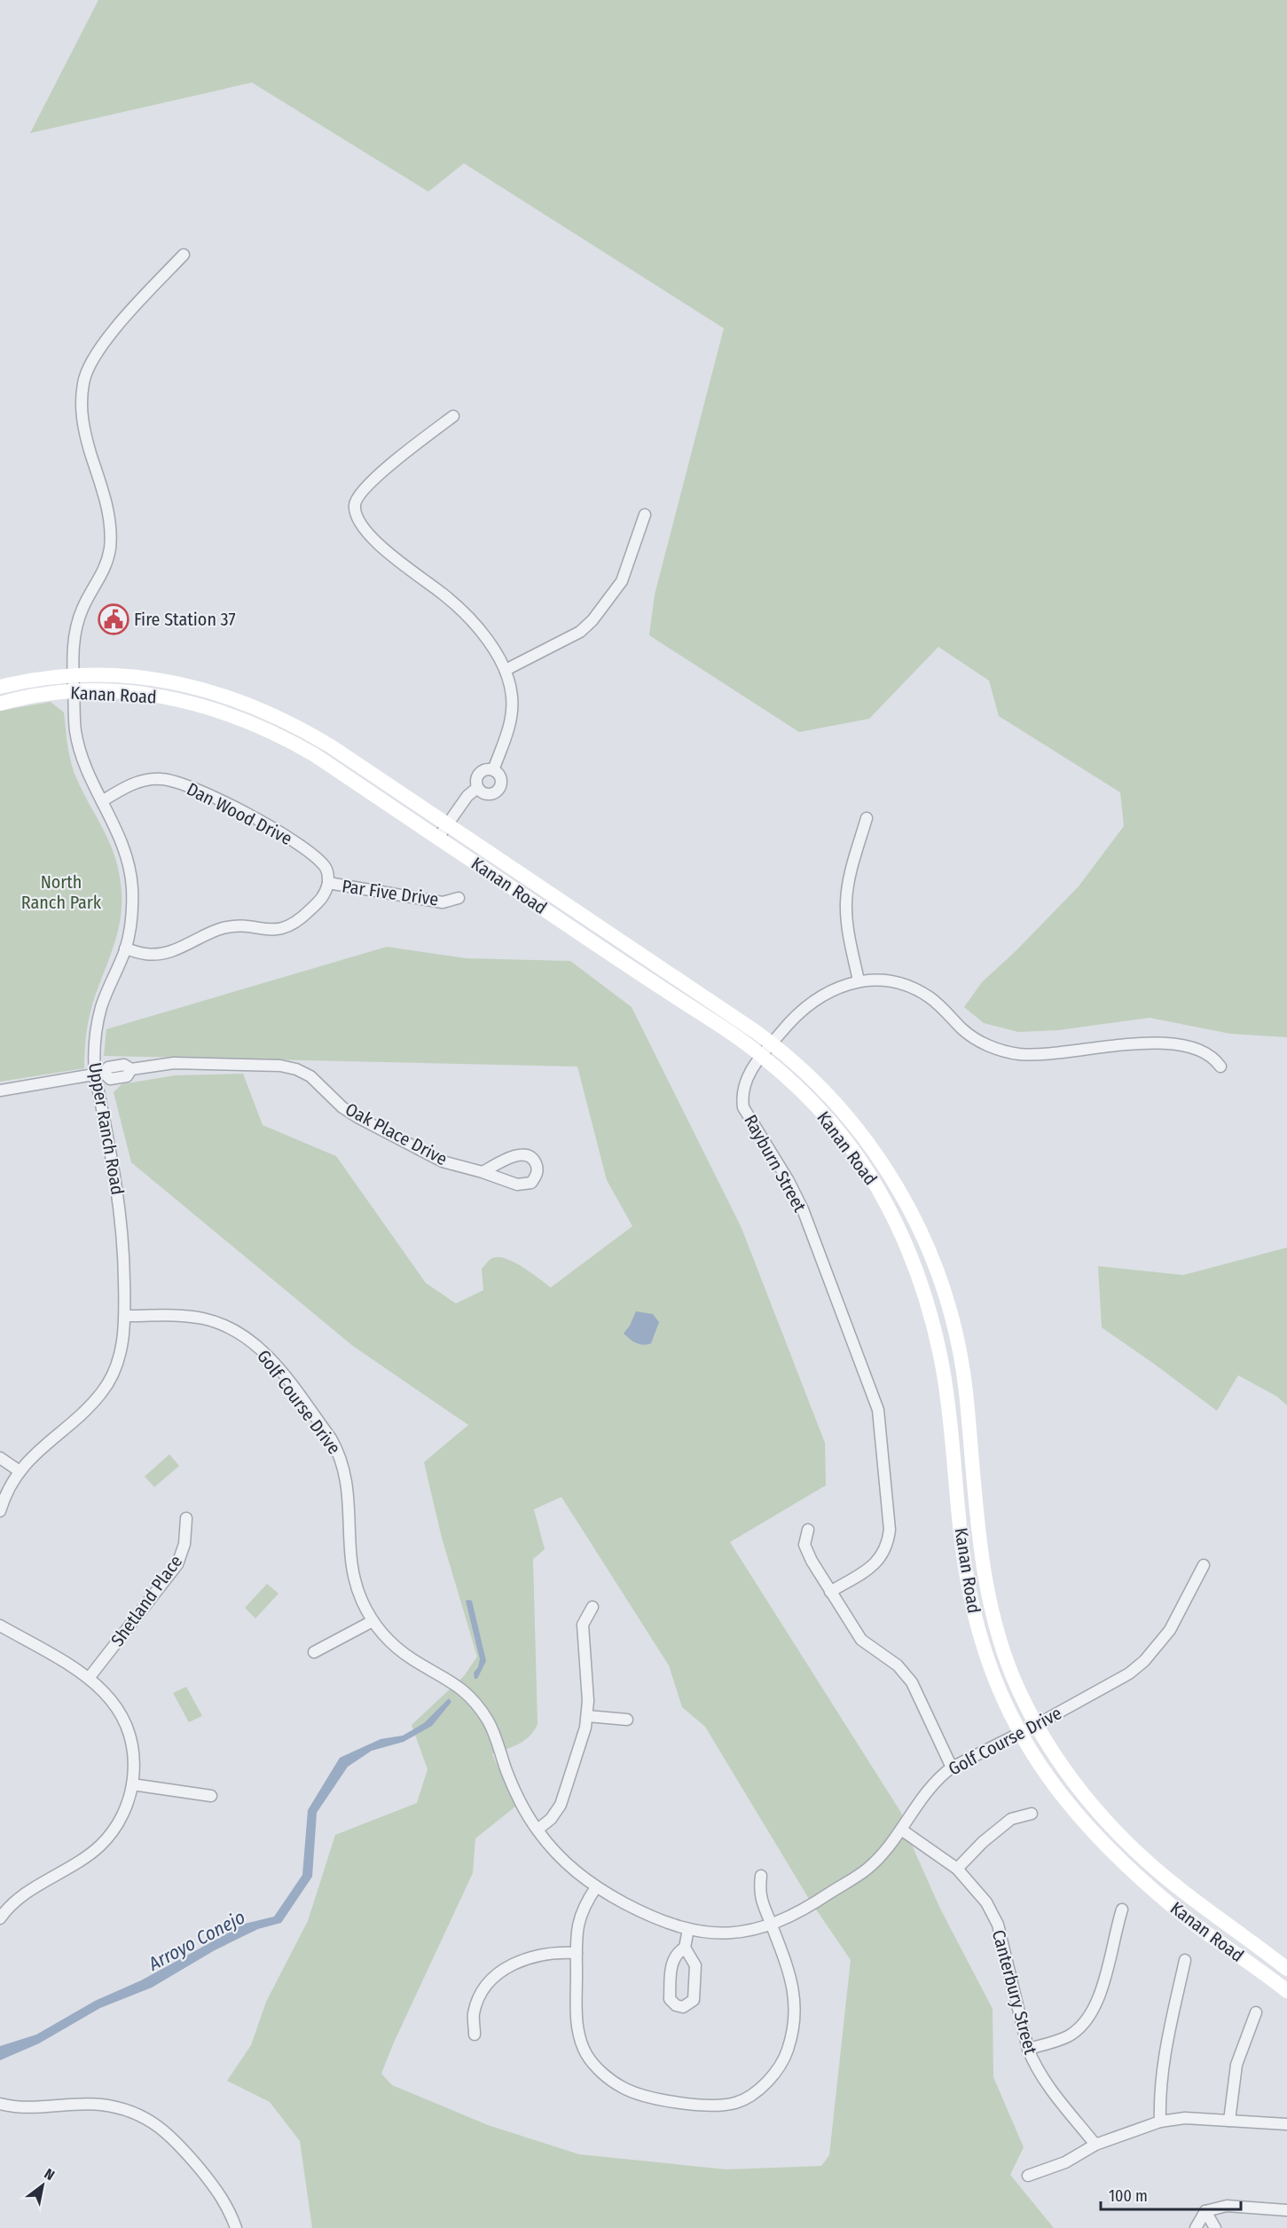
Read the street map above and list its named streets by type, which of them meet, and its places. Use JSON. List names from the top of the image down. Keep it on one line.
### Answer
{"streets":{"main road":["Kanan Road"],"street":["Dan Wood Drive","Par Five Drive","Upper Ranch Road","Oak Place Drive","Rayburn Street","Golf Course Drive","Shetland Place","Canterbury Street"]},"crossings":[["Kanan Road","Upper Ranch Road"],["Kanan Road","Rayburn Street"],["Kanan Road","Golf Course Drive"],["Dan Wood Drive","Par Five Drive"],["Dan Wood Drive","Upper Ranch Road"],["Par Five Drive","Upper Ranch Road"],["Upper Ranch Road","Oak Place Drive"],["Upper Ranch Road","Golf Course Drive"],["Golf Course Drive","Canterbury Street"]],"water":["Arroyo Conejo"],"parks":["North Ranch Park"],"places":{"public building":["Fire Station 37"]},"scale_bar":"100 m","north":"top right"}
